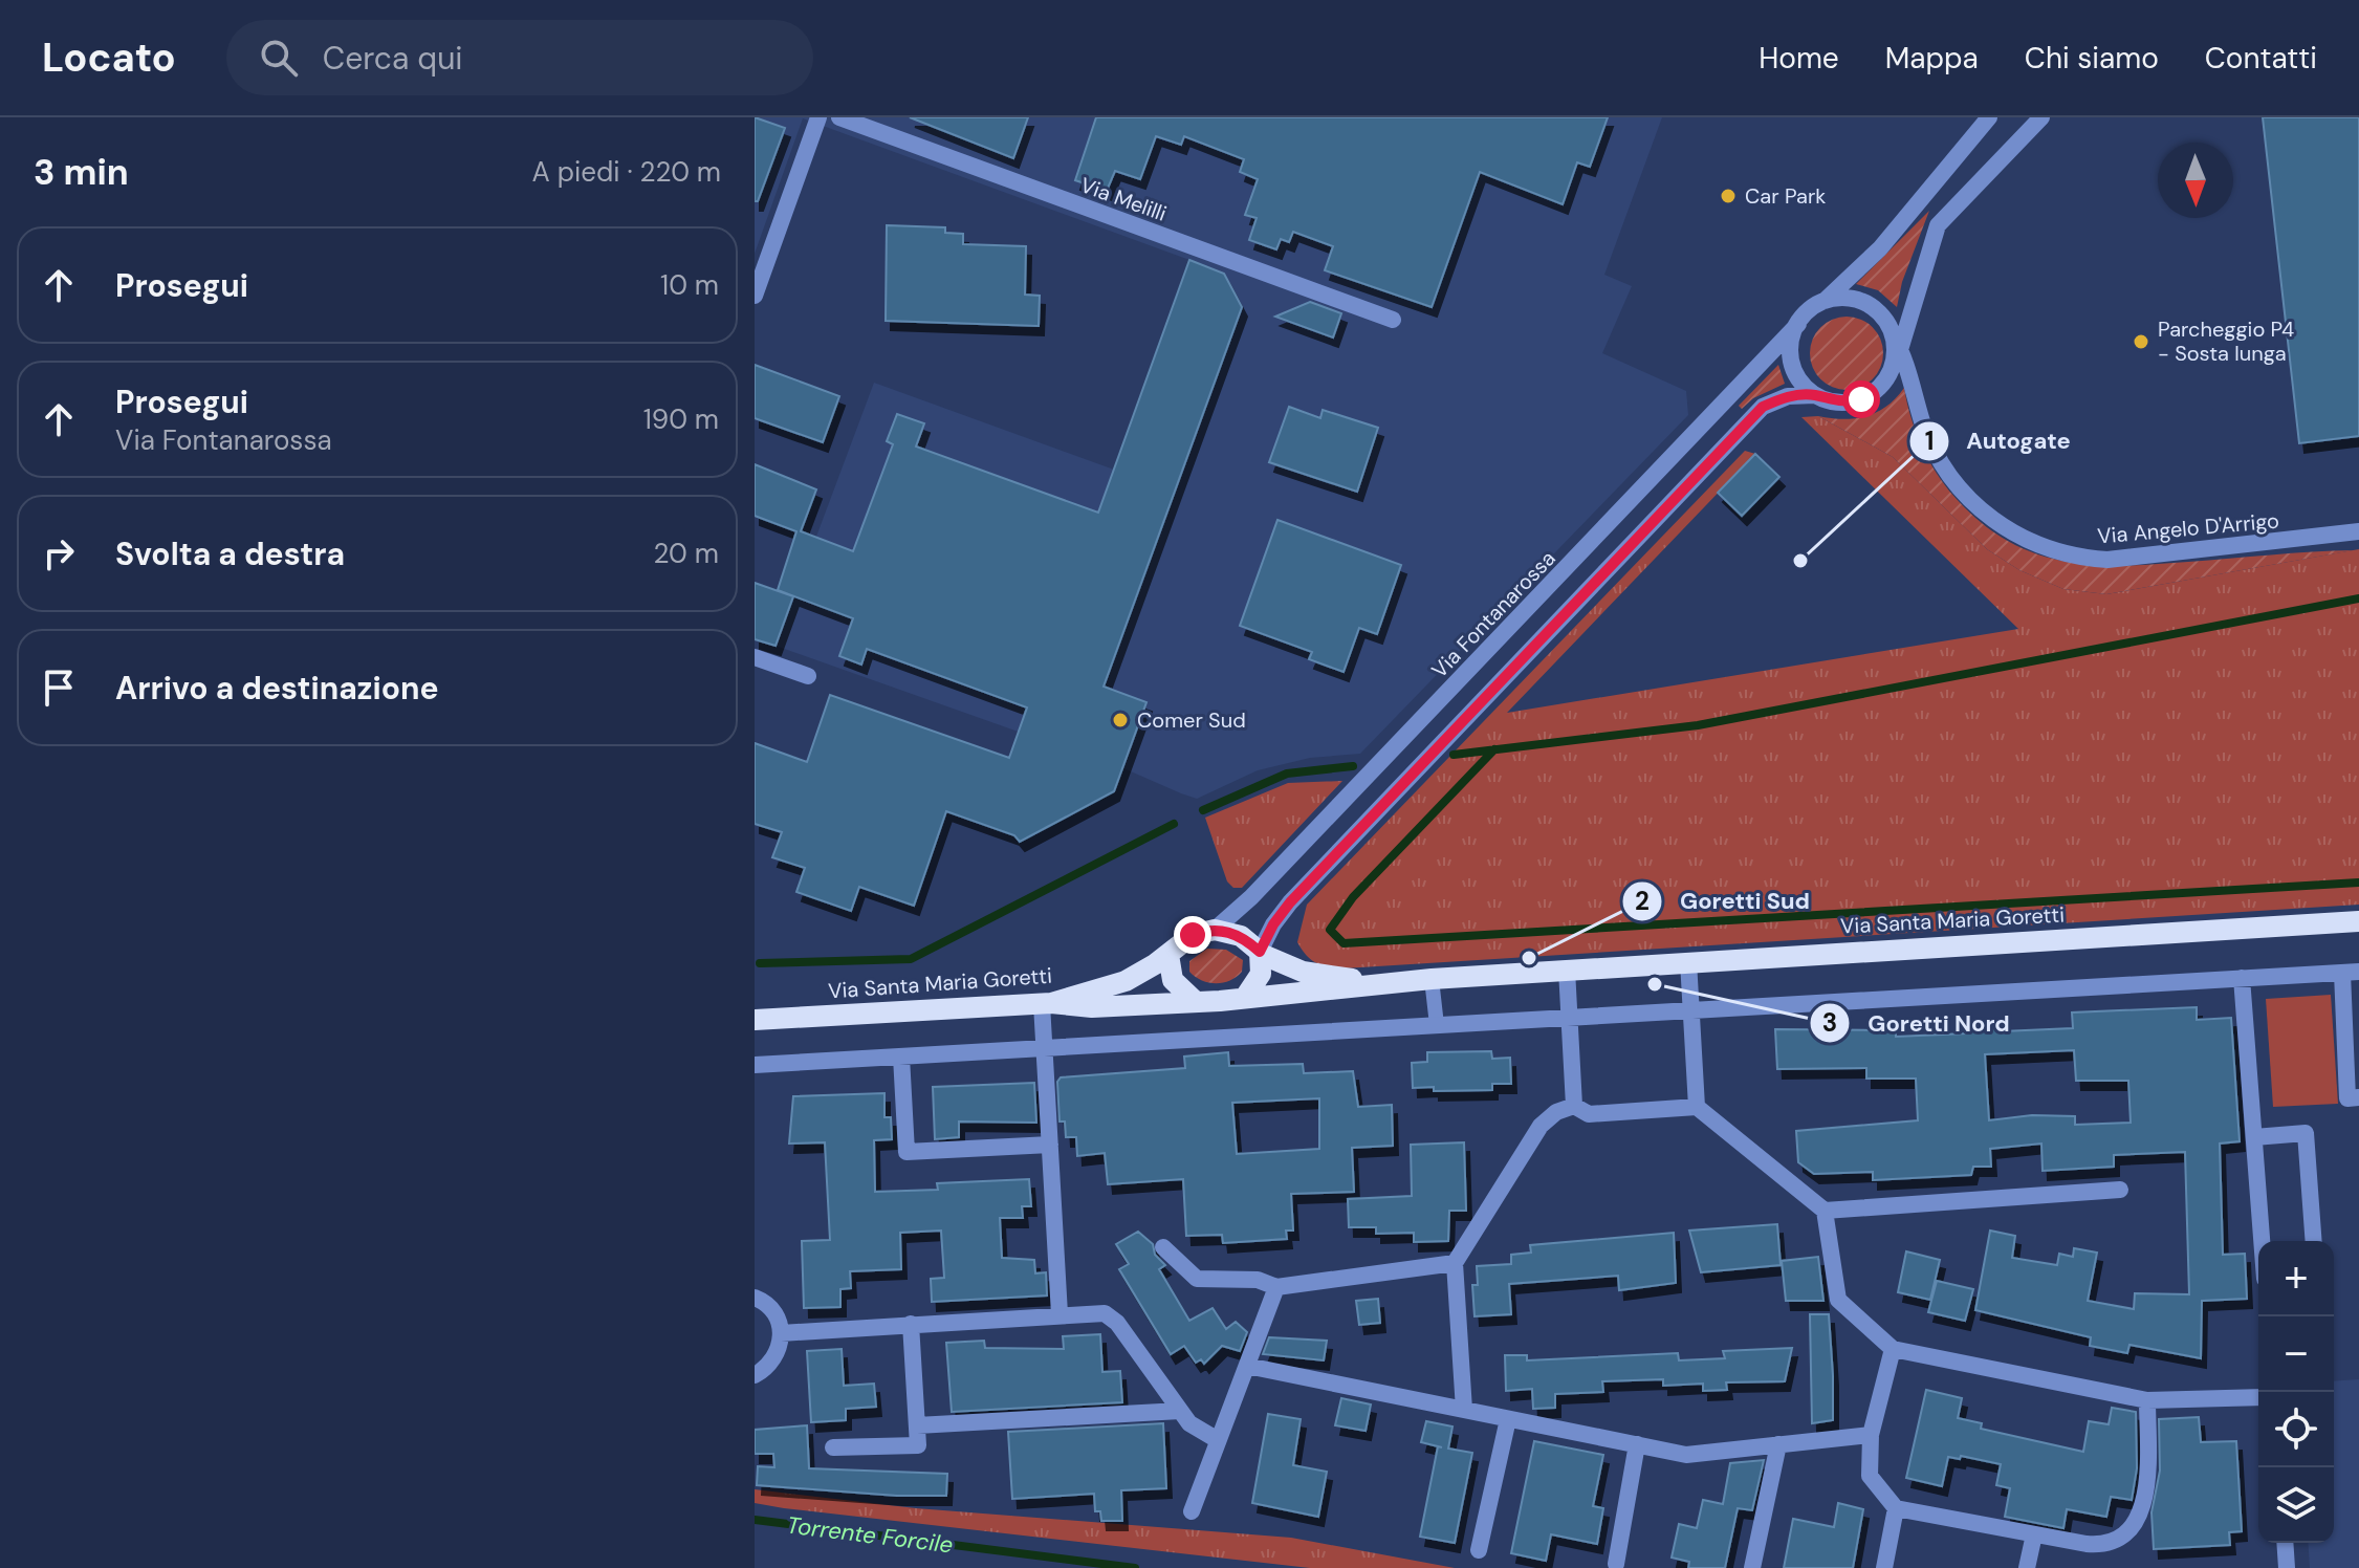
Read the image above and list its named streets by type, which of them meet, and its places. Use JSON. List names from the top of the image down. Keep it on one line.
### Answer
{"streets":{"main road":["Via Santa Maria Goretti"],"street":["Via Melilli","Via Angelo D'Arrigo","Via Fontanarossa"]},"crossings":[["Via Angelo D'Arrigo","Via Fontanarossa"],["Via Fontanarossa","Via Santa Maria Goretti"]],"water":["Torrente Forcile"],"places":["Car Park","Parcheggio P4 - Sosta lunga","Autogate","Comer Sud","Goretti Sud","Goretti Nord"],"north":"bottom","page":{"header":"Locato","search":"Cerca qui","nav":["Home","Mappa","Chi siamo","Contatti"],"heading":["3 min","A piedi · 220 m"],"list":[["Prosegui","10 m"],["Prosegui","Via Fontanarossa","190 m"],["Svolta a destra","20 m"],"Arrivo a destinazione"],"map_buttons":["+","−"]}}
